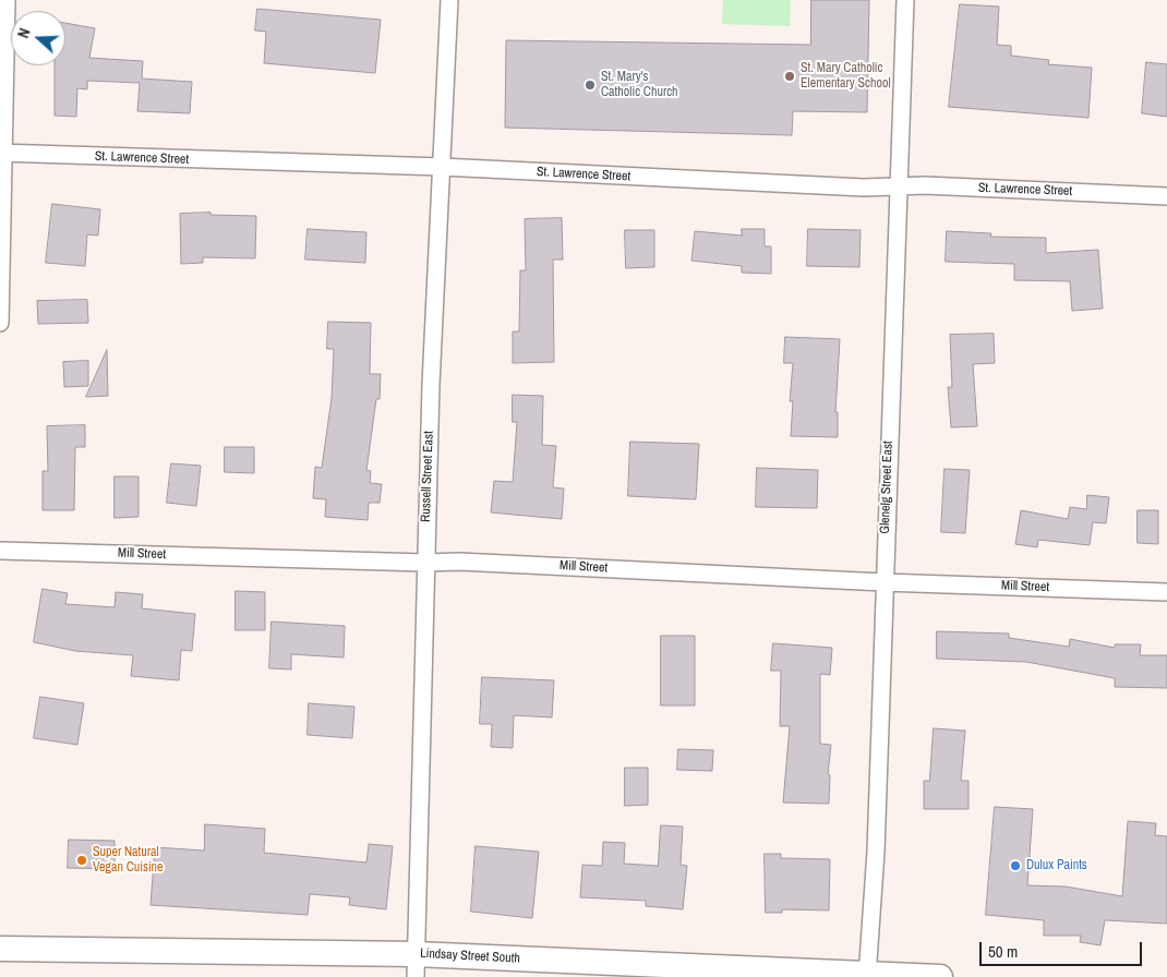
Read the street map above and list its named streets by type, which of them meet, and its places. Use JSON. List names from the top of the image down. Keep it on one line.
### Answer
{"streets":{"main road":["Lindsay Street South"],"street":["St. Lawrence Street","Russell Street East","Glenelg Street East","Mill Street"]},"crossings":[["St. Lawrence Street","Russell Street East"],["St. Lawrence Street","Glenelg Street East"],["Russell Street East","Mill Street"],["Russell Street East","Lindsay Street South"],["Glenelg Street East","Mill Street"],["Glenelg Street East","Lindsay Street South"]],"places":["St. Mary Catholic Elementary School","St. Mary's Catholic Church","Super Natural Vegan Cuisine","Dulux Paints"],"scale_bar":"50 m","north":"left"}
